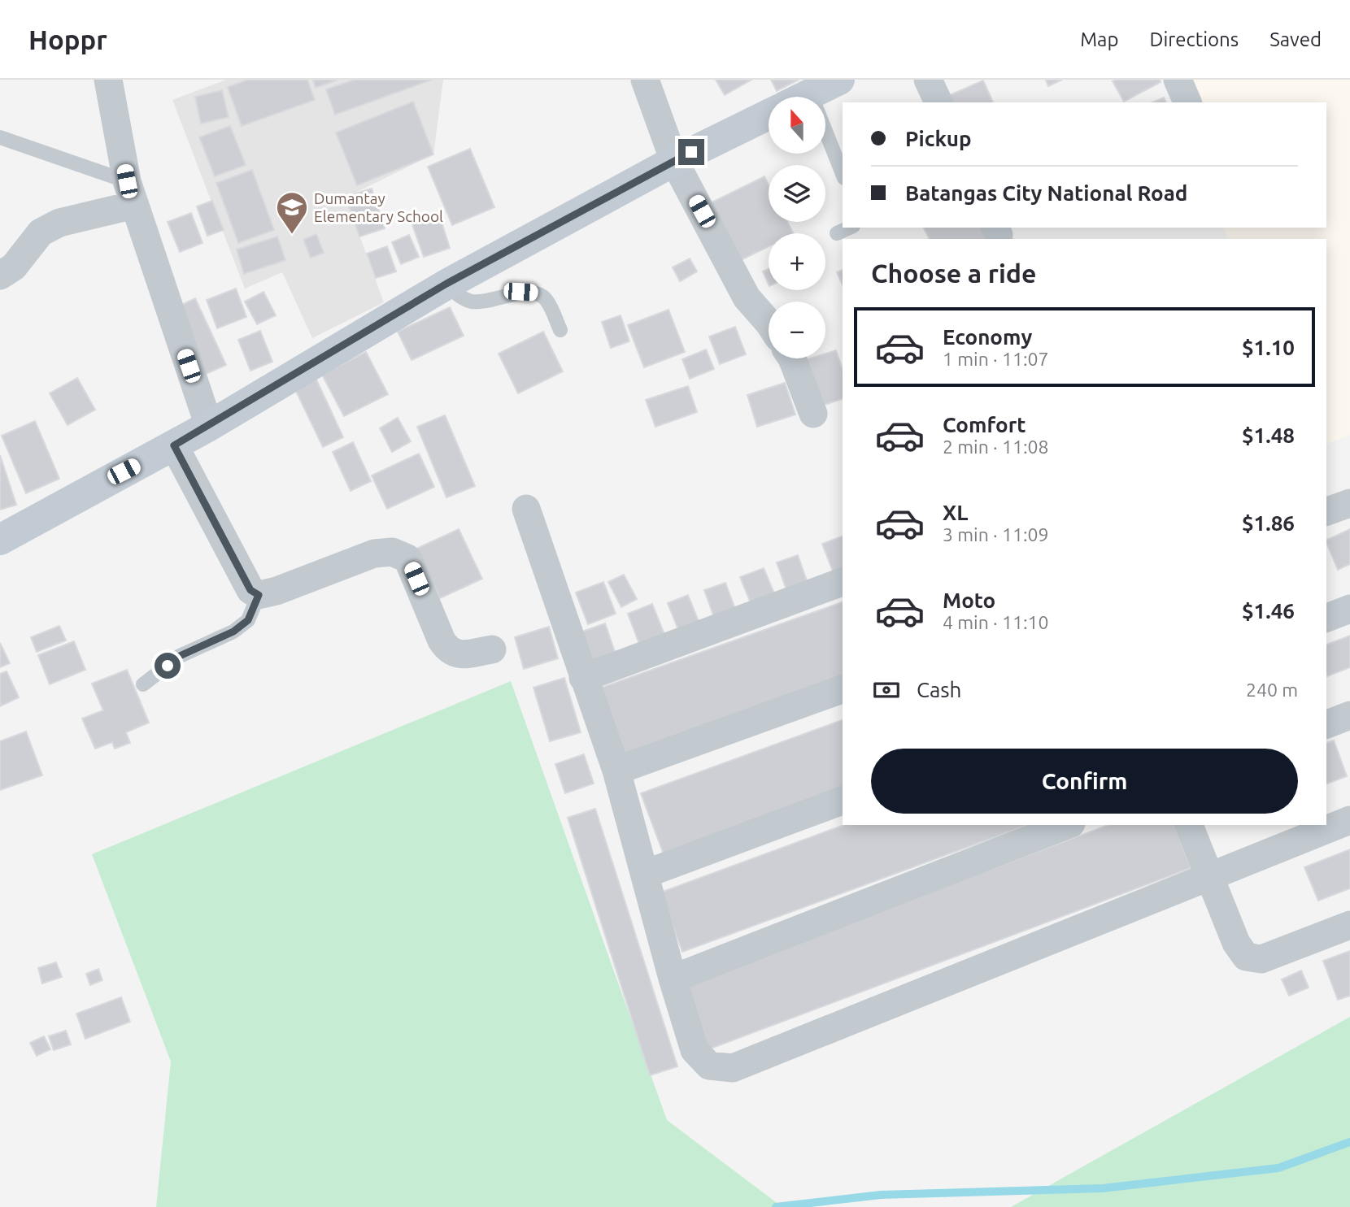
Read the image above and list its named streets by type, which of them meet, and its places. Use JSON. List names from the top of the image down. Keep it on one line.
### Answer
{"places":{"school or university":["Dumantay Elementary School"]},"north":"top","page":{"header":"Hoppr","nav":["Map","Directions","Saved"],"map_buttons":["+","−"],"banner":["Pickup","Batangas City National Road"],"heading":"Choose a ride","list":[{"name":"Economy","note":"1 min · 11:07","value":"$1.10"},{"name":"Comfort","note":"2 min · 11:08","value":"$1.48"},{"name":"XL","note":"3 min · 11:09","value":"$1.86"},{"name":"Moto","note":"4 min · 11:10","value":"$1.46"}],"pay":["Cash","240 m"],"buttons":"Confirm"}}
